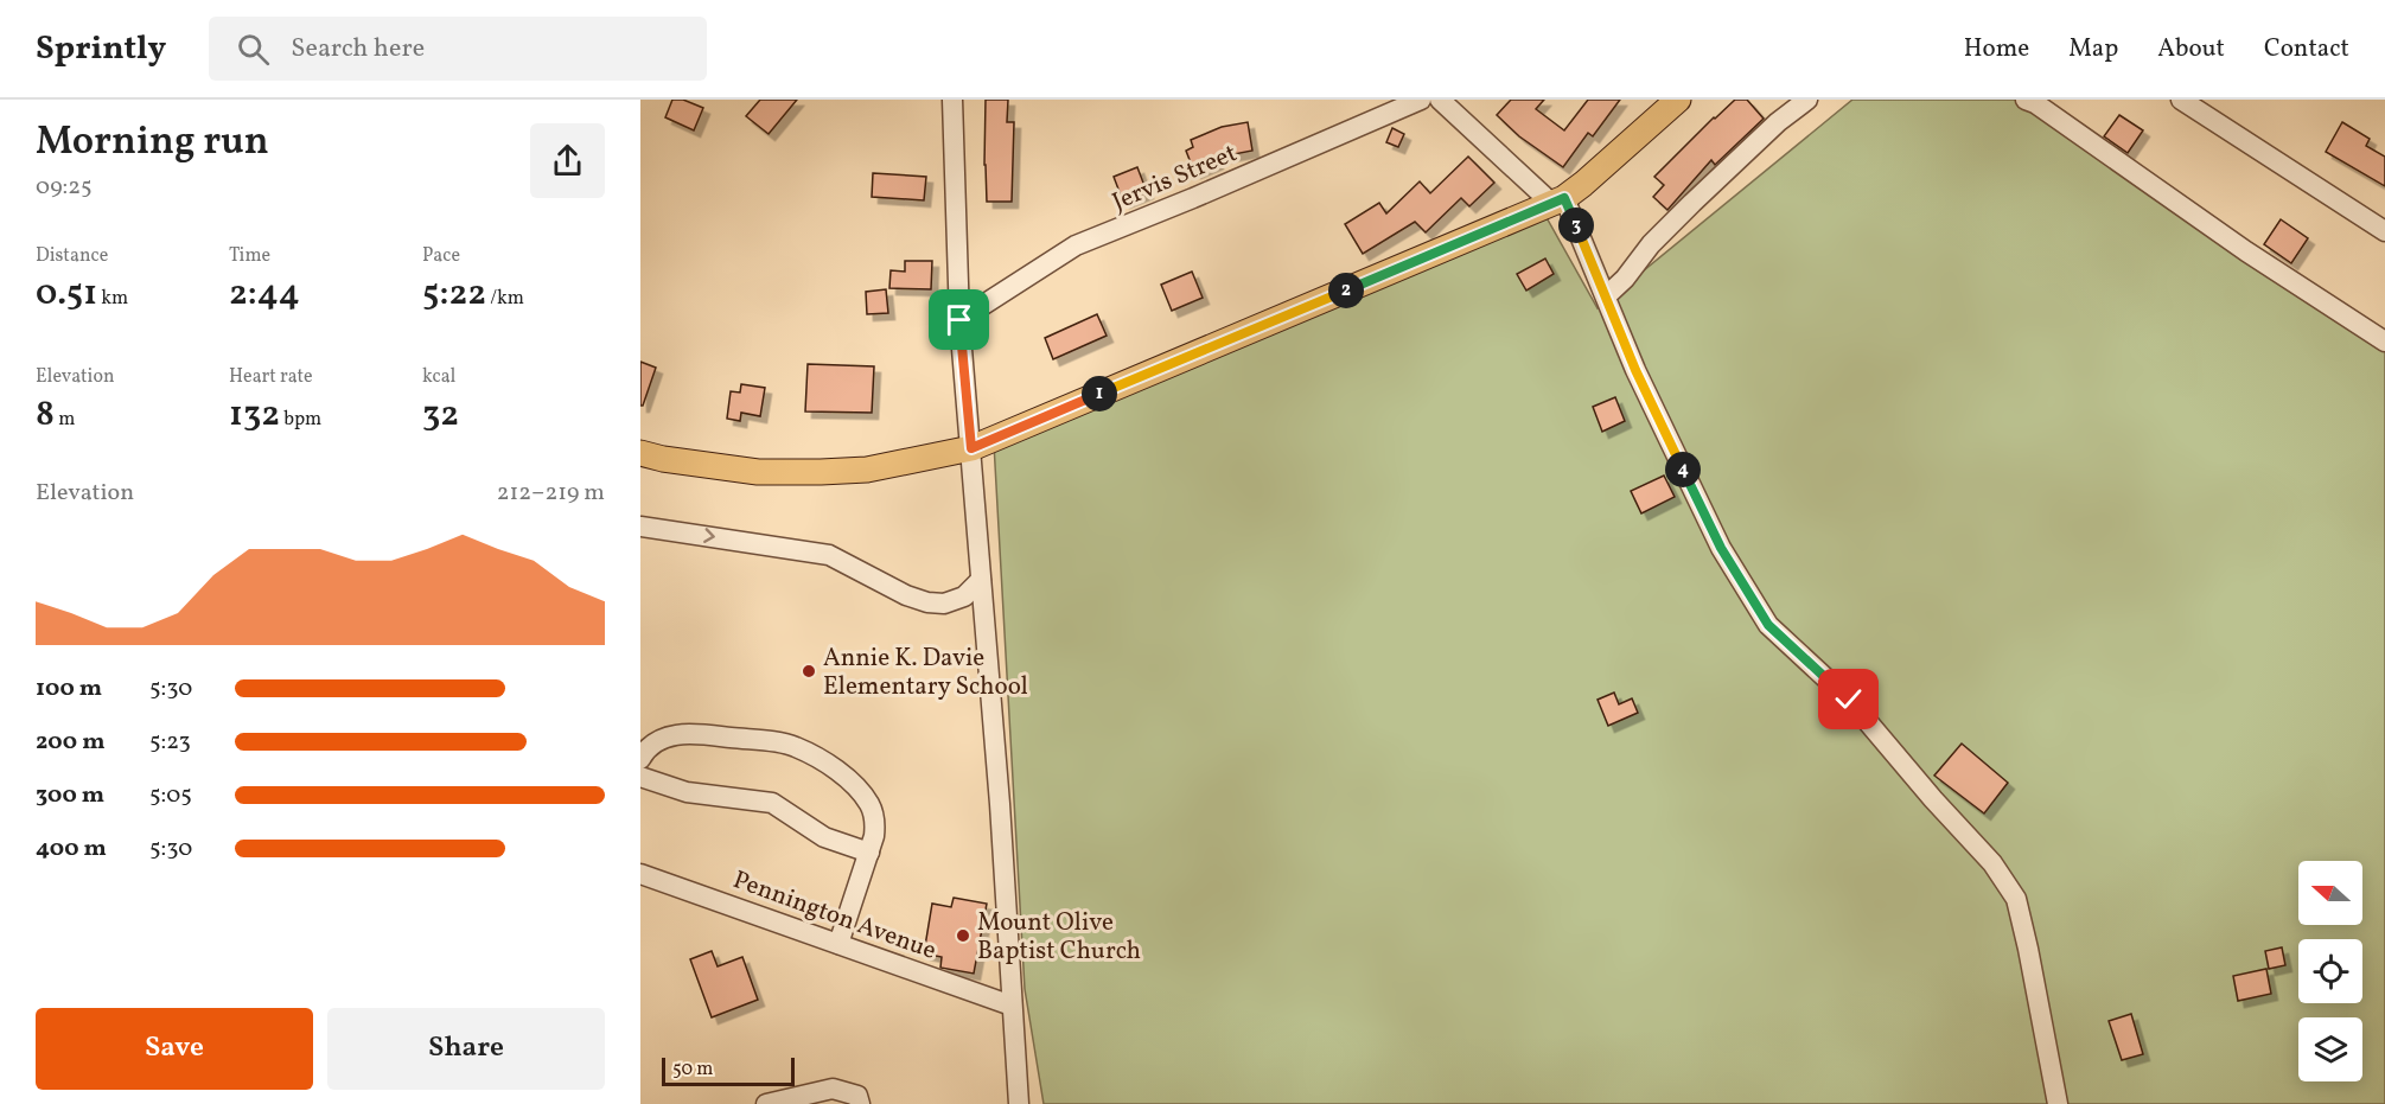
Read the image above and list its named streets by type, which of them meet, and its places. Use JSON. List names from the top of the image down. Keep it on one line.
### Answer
{"streets":{"street":["Jervis Street","Pennington Avenue"]},"places":["Annie K. Davie Elementary School","Mount Olive Baptist Church"],"scale_bar":"50 m","north":"left","page":{"header":"Sprintly","search":"Search here","nav":["Home","Map","About","Contact"],"heading":["Morning run","09:25"],"pins":["3","2","1","4"],"stats":[["Distance","0.51 km"],["Time","2:44"],["Pace","5:22 /km"],["Elevation","8 m"],["Heart rate","132 bpm"],["kcal","32"]],"chart":["Elevation","212–219 m"],"list":[{"name":"100 m","note":"5:30"},{"name":"200 m","note":"5:23"},{"name":"300 m","note":"5:05"},{"name":"400 m","note":"5:30"}],"buttons":["Save","Share"],"scale":"50 m"}}
